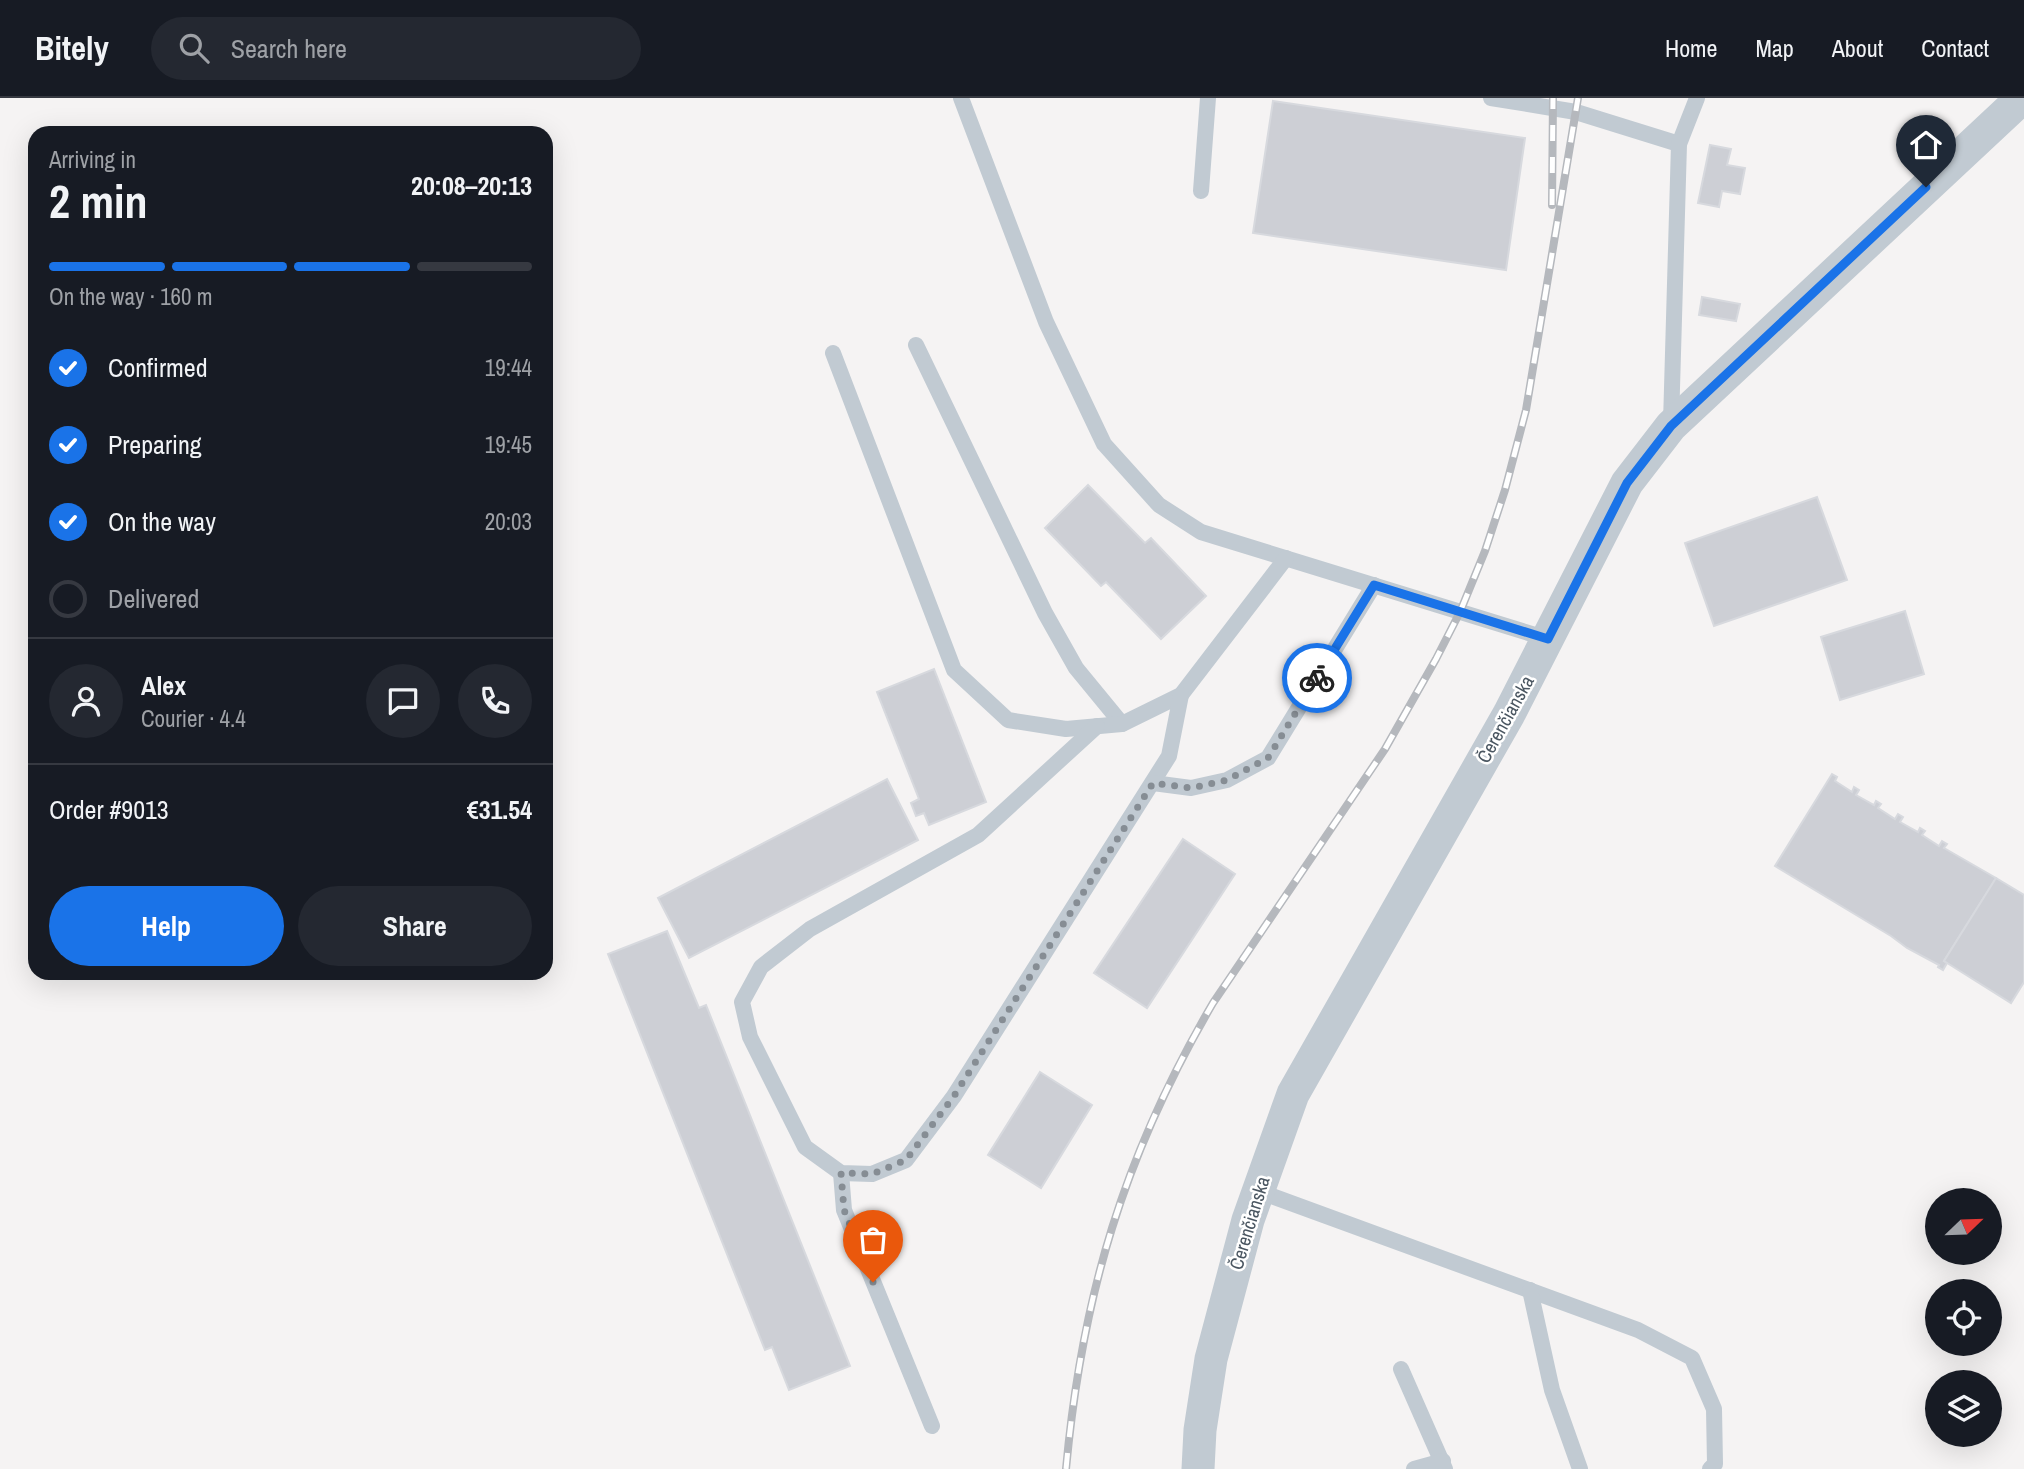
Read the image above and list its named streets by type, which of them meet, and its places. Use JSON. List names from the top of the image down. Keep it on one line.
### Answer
{"streets":{"street":["Čerenčianska"]},"north":"top right","page":{"header":"Bitely","search":"Search here","nav":["Home","Map","About","Contact"],"heading":["2 min","Arriving in","20:08–20:13"],"panel":["Alex","Courier · 4.4","Order #9013","€31.54"],"bar":"On the way · 160 m","list":[["Confirmed","19:44"],["Preparing","19:45"],["On the way","20:03"],"Delivered"],"buttons":["Help","Share"]}}
